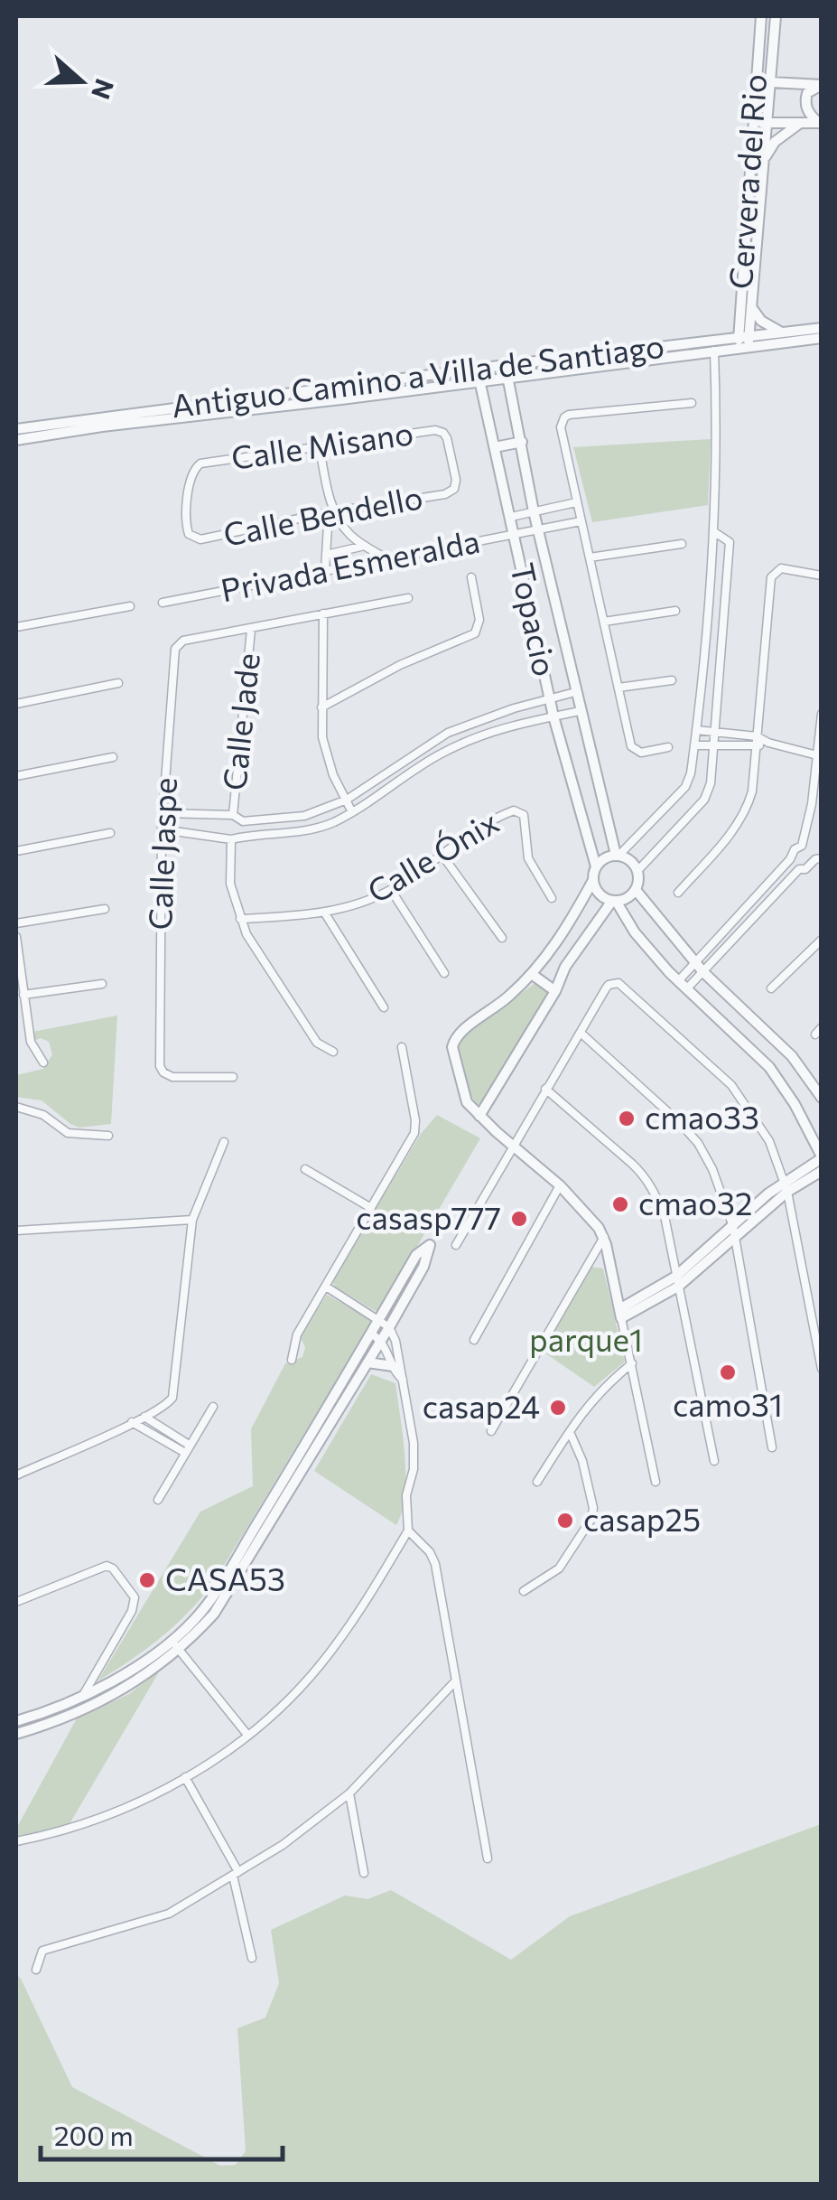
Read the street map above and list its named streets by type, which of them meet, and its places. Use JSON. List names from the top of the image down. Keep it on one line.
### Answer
{"streets":{"street":["Cervera del Rio","Antiguo Camino a Villa de Santiago","Calle Misano","Calle Bendello","Privada Esmeralda","Topacio","Calle Jade","Calle Jaspe","Calle Ónix"]},"crossings":[["Cervera del Rio","Antiguo Camino a Villa de Santiago"],["Antiguo Camino a Villa de Santiago","Topacio"],["Calle Misano","Calle Bendello"],["Privada Esmeralda","Topacio"],["Calle Jade","Calle Jaspe"]],"parks":["parque1"],"places":["cmao33","cmao32","casasp777","camo31","casap24","casap25","CASA53"],"scale_bar":"200 m","north":"right"}
